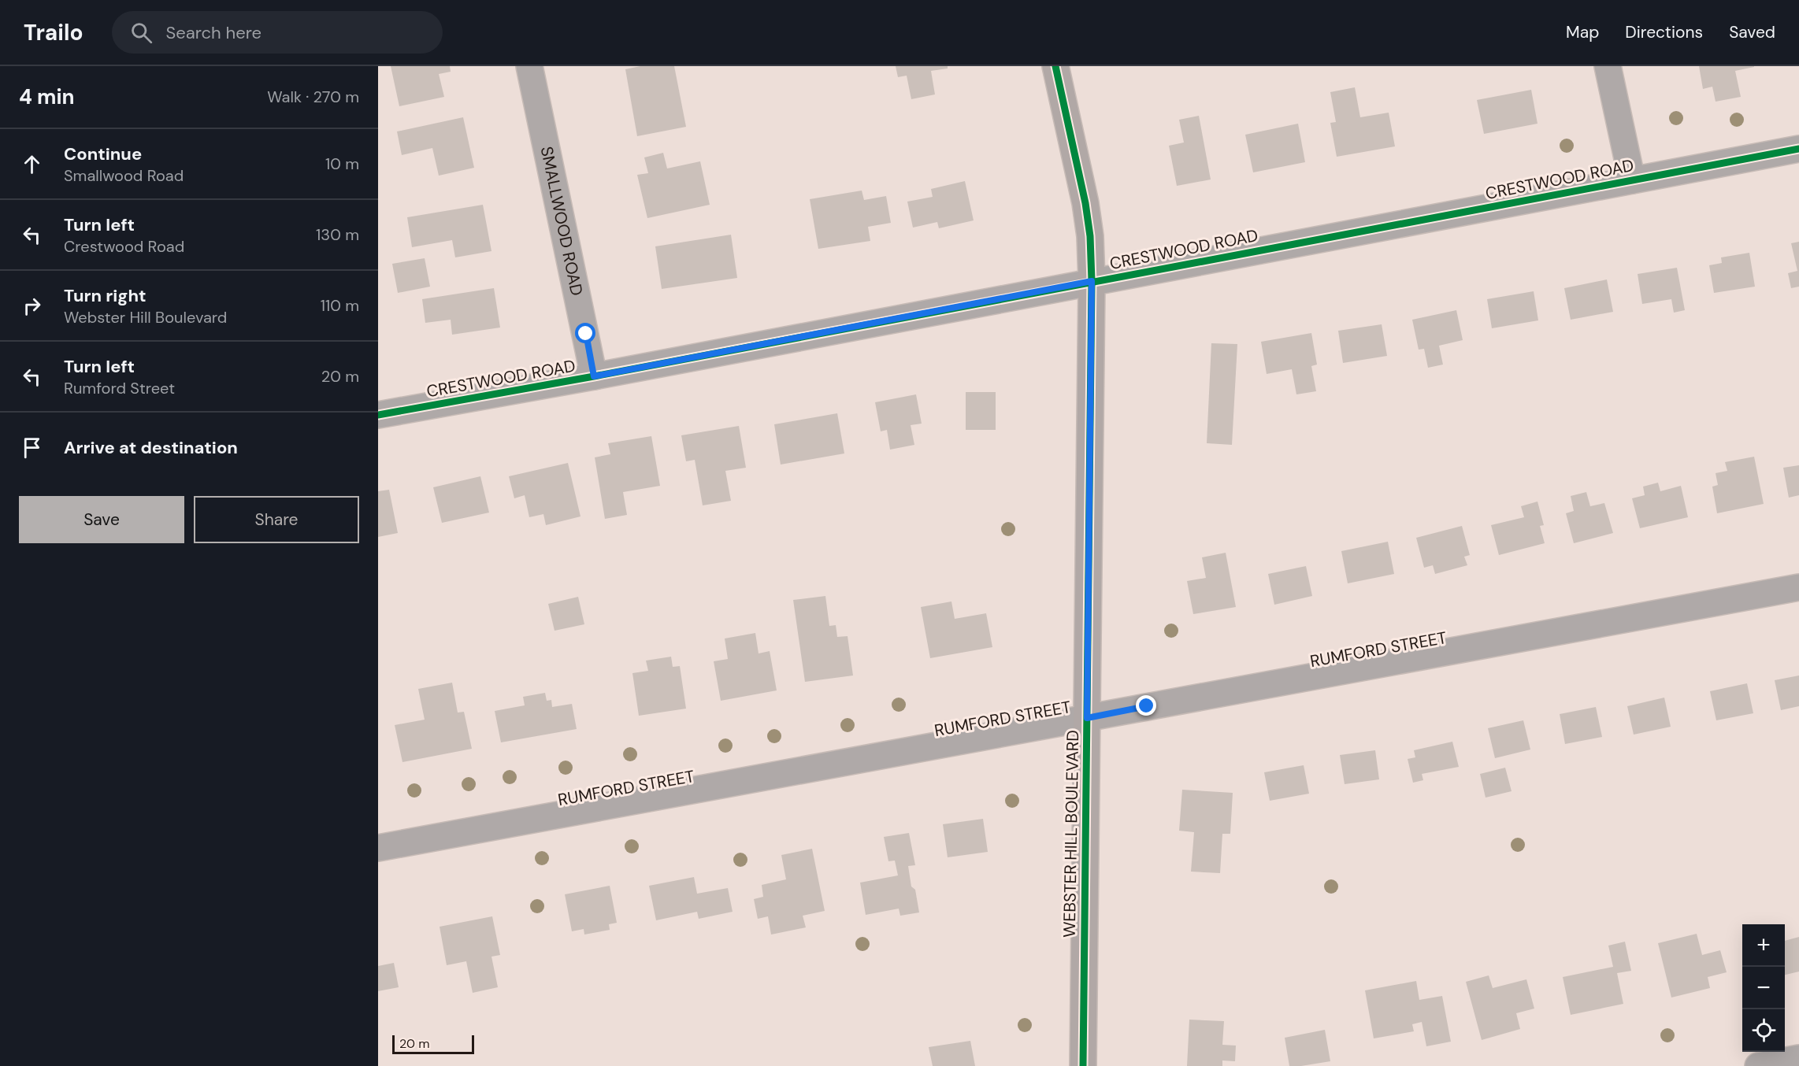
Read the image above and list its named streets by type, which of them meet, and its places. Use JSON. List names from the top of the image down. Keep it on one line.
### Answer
{"streets":{"street":["CRESTWOOD ROAD","SMALLWOOD ROAD","RUMFORD STREET","WEBSTER HILL BOULEVARD"]},"crossings":[["CRESTWOOD ROAD","SMALLWOOD ROAD"],["CRESTWOOD ROAD","WEBSTER HILL BOULEVARD"],["RUMFORD STREET","WEBSTER HILL BOULEVARD"]],"scale_bar":"20 m","page":{"header":"Trailo","search":"Search here","nav":["Map","Directions","Saved"],"heading":["4 min","Walk · 270 m"],"list":[["Continue","Smallwood Road","10 m"],["Turn left","Crestwood Road","130 m"],["Turn right","Webster Hill Boulevard","110 m"],["Turn left","Rumford Street","20 m"],"Arrive at destination"],"buttons":["Save","Share"],"map_buttons":["+","−"],"scale":"20 m"}}
